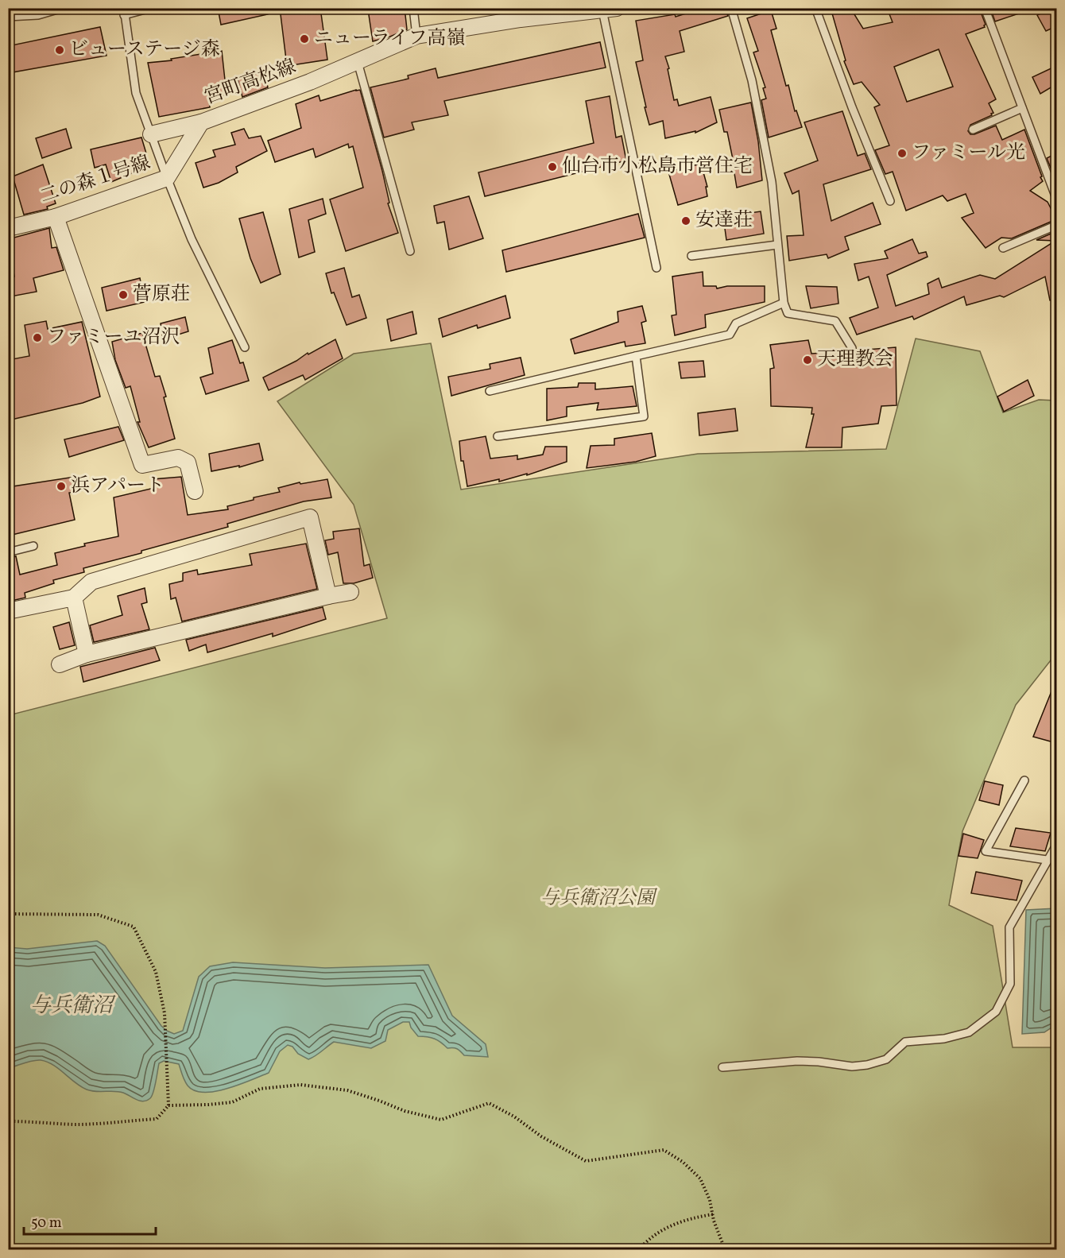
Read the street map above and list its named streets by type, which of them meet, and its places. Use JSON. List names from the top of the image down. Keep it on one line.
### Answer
{"streets":{"street":["宮町高松線","二の森１号線"]},"water":["与兵衛沼"],"parks":["与兵衛沼公園"],"places":["ニューライフ高嶺","ビューステージ森","ファミール光","仙台市小松島市営住宅","安達荘","菅原荘","ファミーユ沼沢","天理教会","浜アパート"],"scale_bar":"50 m"}
